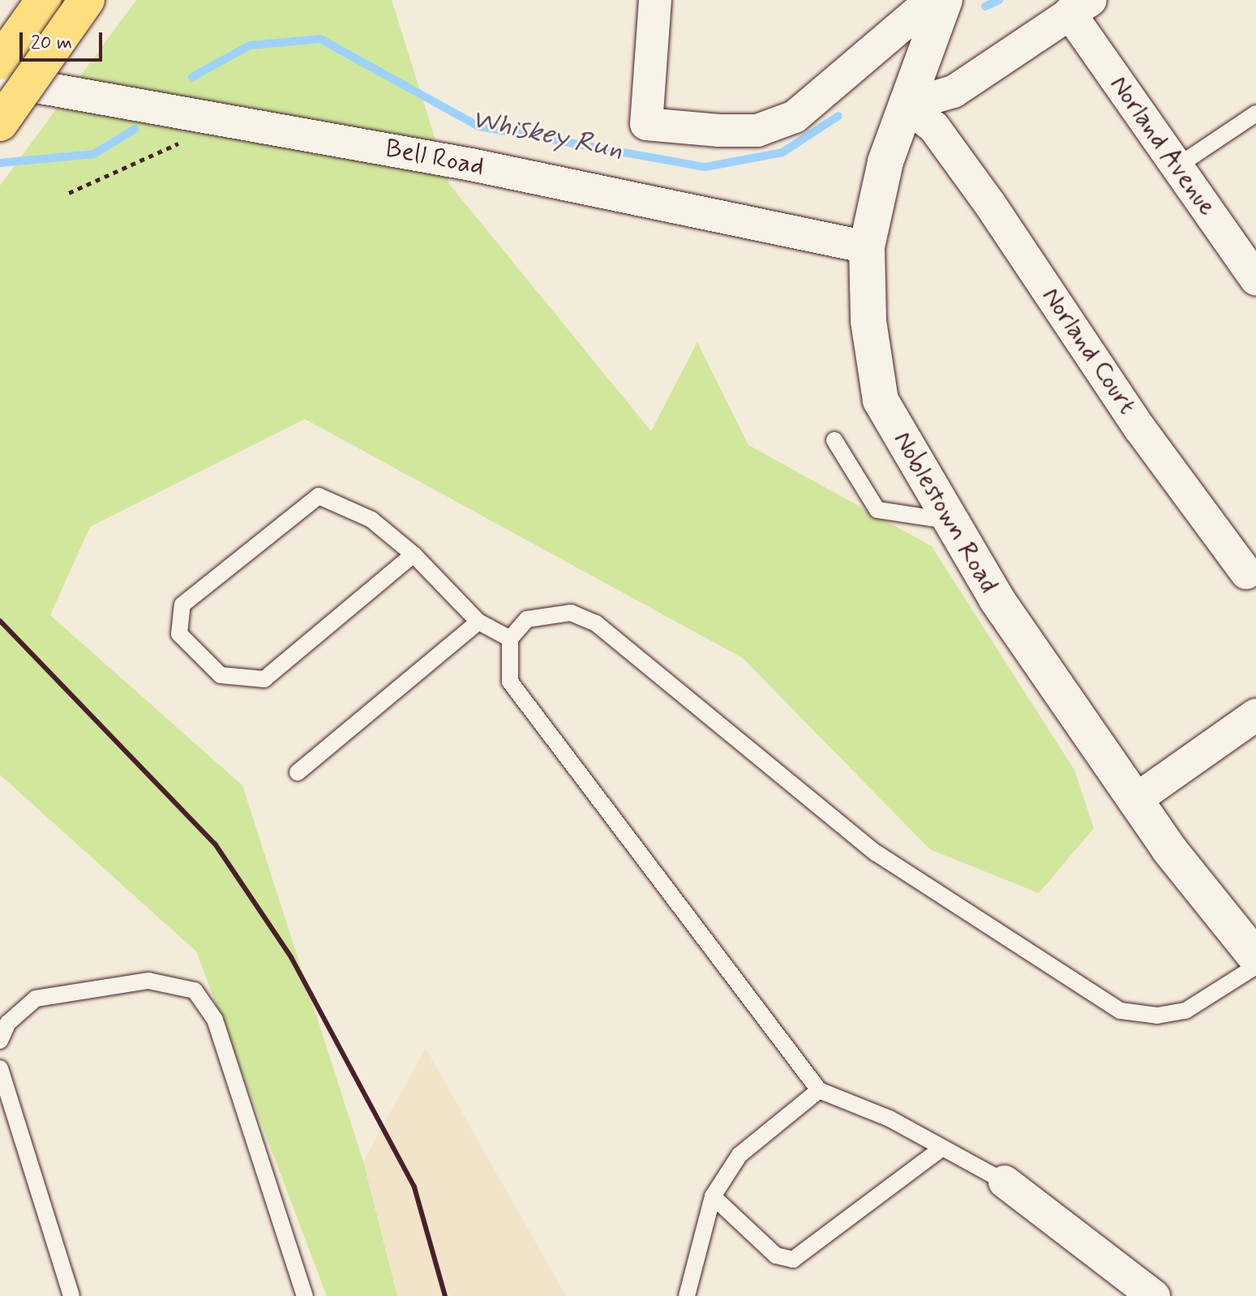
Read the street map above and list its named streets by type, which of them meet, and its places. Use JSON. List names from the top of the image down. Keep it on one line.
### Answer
{"streets":{"main road":["Noblestown Road"],"street":["Norland Avenue","Bell Road","Norland Court"]},"crossings":[["Bell Road","Noblestown Road"],["Norland Court","Noblestown Road"]],"water":["Whiskey Run"],"scale_bar":"20 m"}
